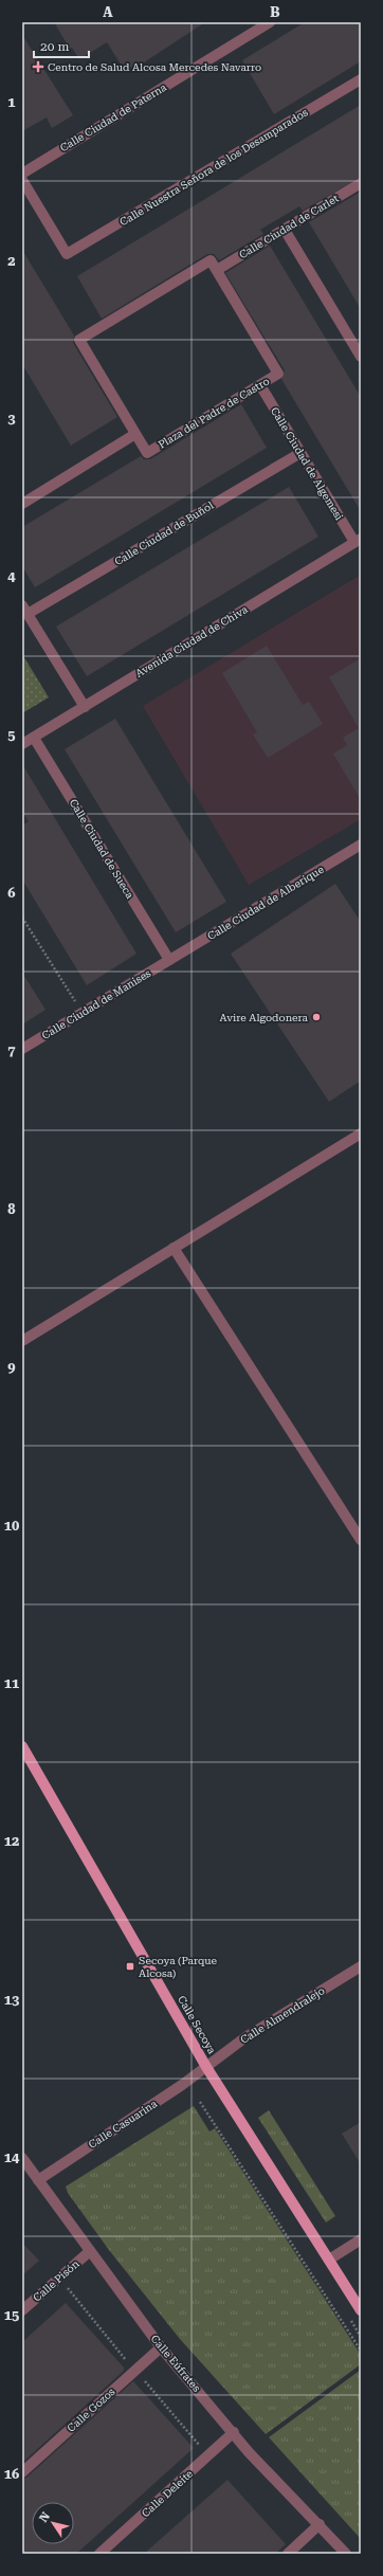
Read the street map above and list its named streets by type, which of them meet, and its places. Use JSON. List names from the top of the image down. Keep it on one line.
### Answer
{"streets":{"main road":["Calle Secoya"],"street":["Calle Ciudad de Paterna","Calle Nuestra Señora de los Desamparados","Calle Ciudad de Carlet","Plaza del Padre de Castro","Calle Ciudad de Algemesi","Calle Ciudad de Buñol","Avenida Ciudad de Chiva","Calle Ciudad de Sueca","Calle Ciudad de Alberique","Calle Ciudad de Manises","Calle Almendralejo","Calle Casuarina","Calle Pisón","Calle Eúfrates","Calle Gozos","Calle Deleite"]},"crossings":[["Calle Ciudad de Carlet","Plaza del Padre de Castro"],["Plaza del Padre de Castro","Calle Ciudad de Algemesi"],["Calle Ciudad de Algemesi","Calle Ciudad de Buñol"],["Calle Ciudad de Algemesi","Avenida Ciudad de Chiva"],["Avenida Ciudad de Chiva","Calle Ciudad de Sueca"],["Calle Ciudad de Sueca","Calle Ciudad de Alberique"],["Calle Ciudad de Sueca","Calle Ciudad de Manises"],["Calle Ciudad de Alberique","Calle Ciudad de Manises"],["Calle Almendralejo","Calle Secoya"],["Calle Almendralejo","Calle Casuarina"],["Calle Secoya","Calle Casuarina"],["Calle Casuarina","Calle Eúfrates"],["Calle Pisón","Calle Eúfrates"],["Calle Eúfrates","Calle Gozos"],["Calle Eúfrates","Calle Deleite"]],"places":{"health":["Centro de Salud Alcosa Mercedes Navarro"],"other":["Avire Algodonera"],"transit":["Secoya (Parque Alcosa)"]},"scale_bar":"20 m","north":"top left","grid":{"columns":["A","B"],"rows":["1","2","3","4","5","6","7","8","9","10","11","12","13","14","15","16"]}}
